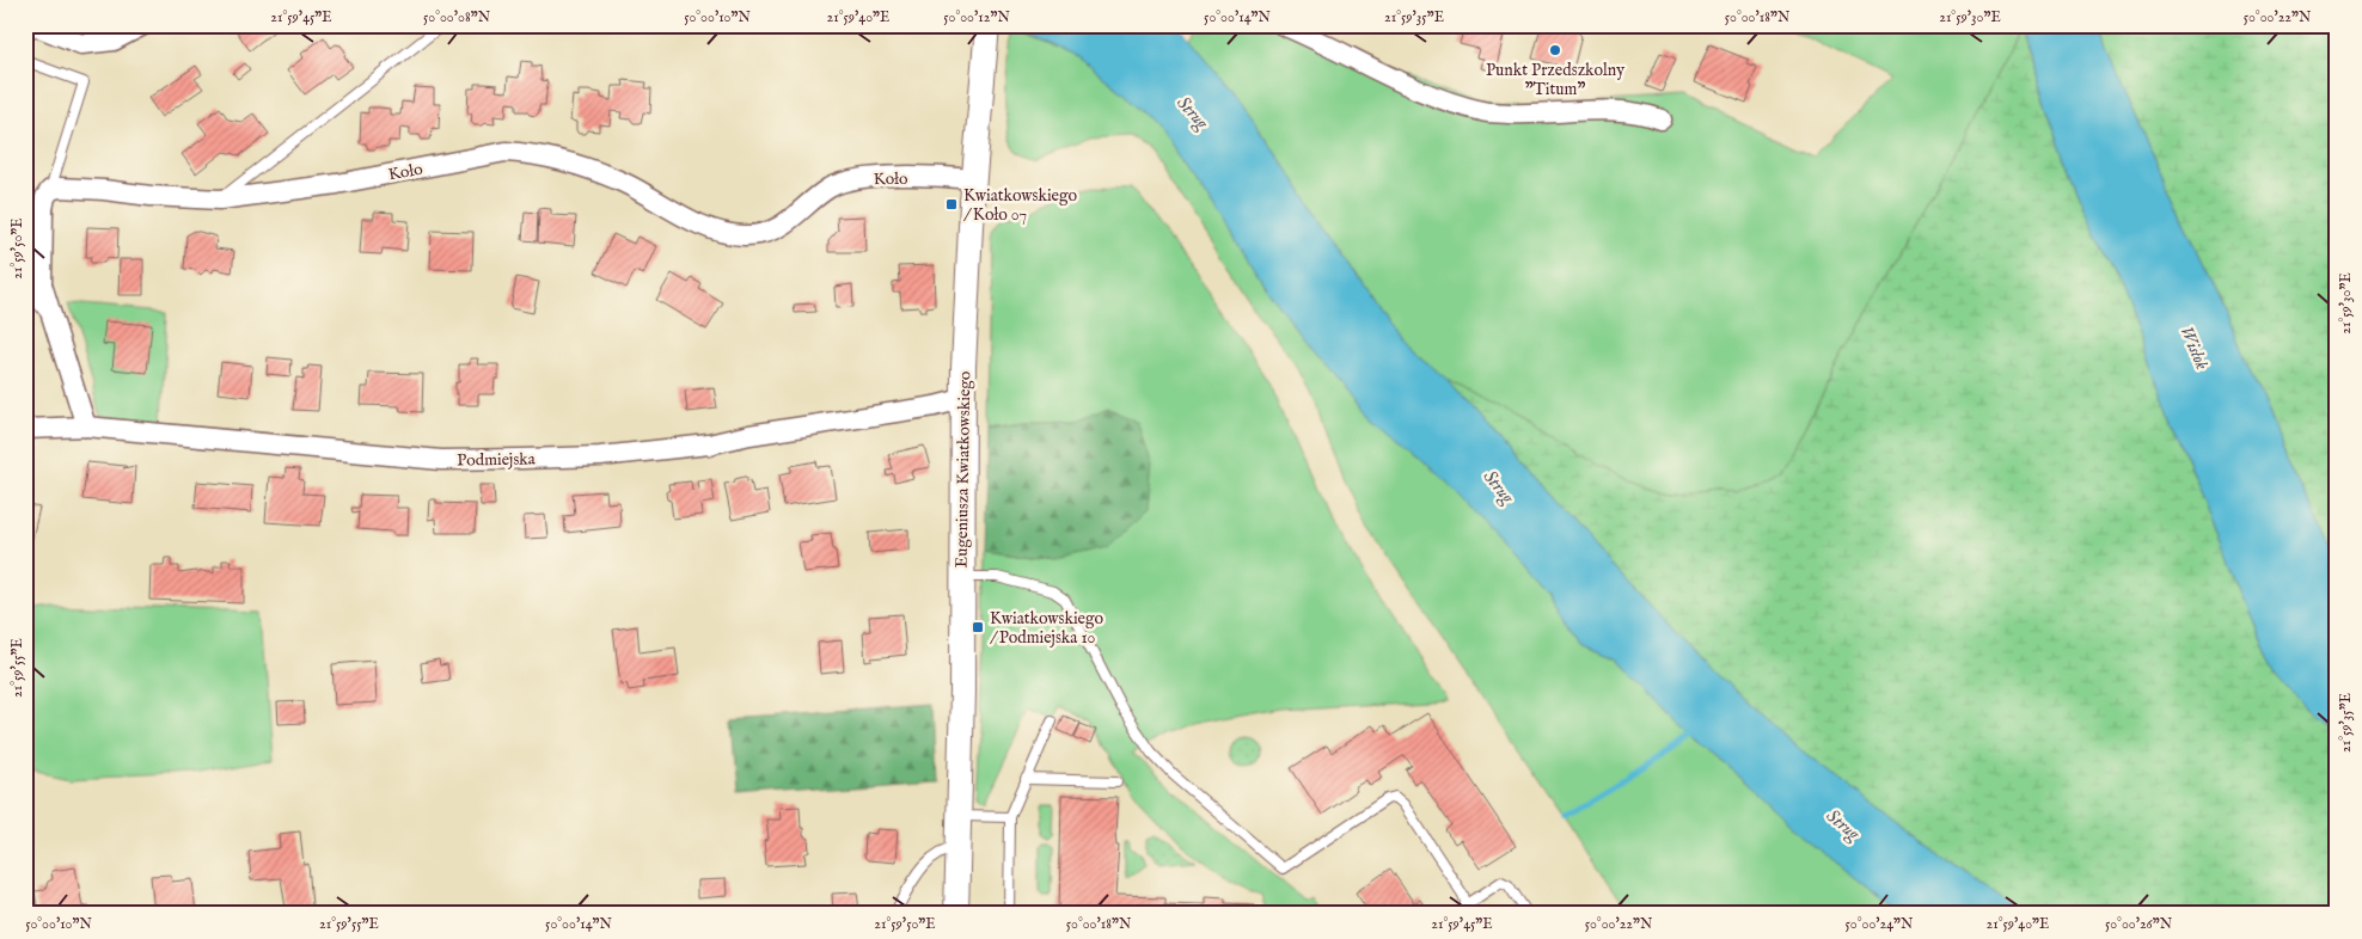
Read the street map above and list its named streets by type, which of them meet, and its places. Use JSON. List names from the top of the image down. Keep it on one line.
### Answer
{"streets":{"street":["Koło","Podmiejska","Eugeniusza Kwiatkowskiego"]},"crossings":[["Koło","Eugeniusza Kwiatkowskiego"],["Podmiejska","Eugeniusza Kwiatkowskiego"]],"water":["Strug","Wisłok"],"places":{"other":["Punkt Przedszkolny \"Titum\""],"transit":["Kwiatkowskiego / Koło 07","Kwiatkowskiego / Podmiejska 10"]},"coordinates":["21°59'45\"E","50°00'08\"N","50°00'10\"N","21°59'40\"E","50°00'12\"N","50°00'14\"N","21°59'35\"E","50°00'18\"N","21°59'30\"E","50°00'22\"N","21°59'50\"E","21°59'55\"E","50°00'24\"N","50°00'26\"N"]}
